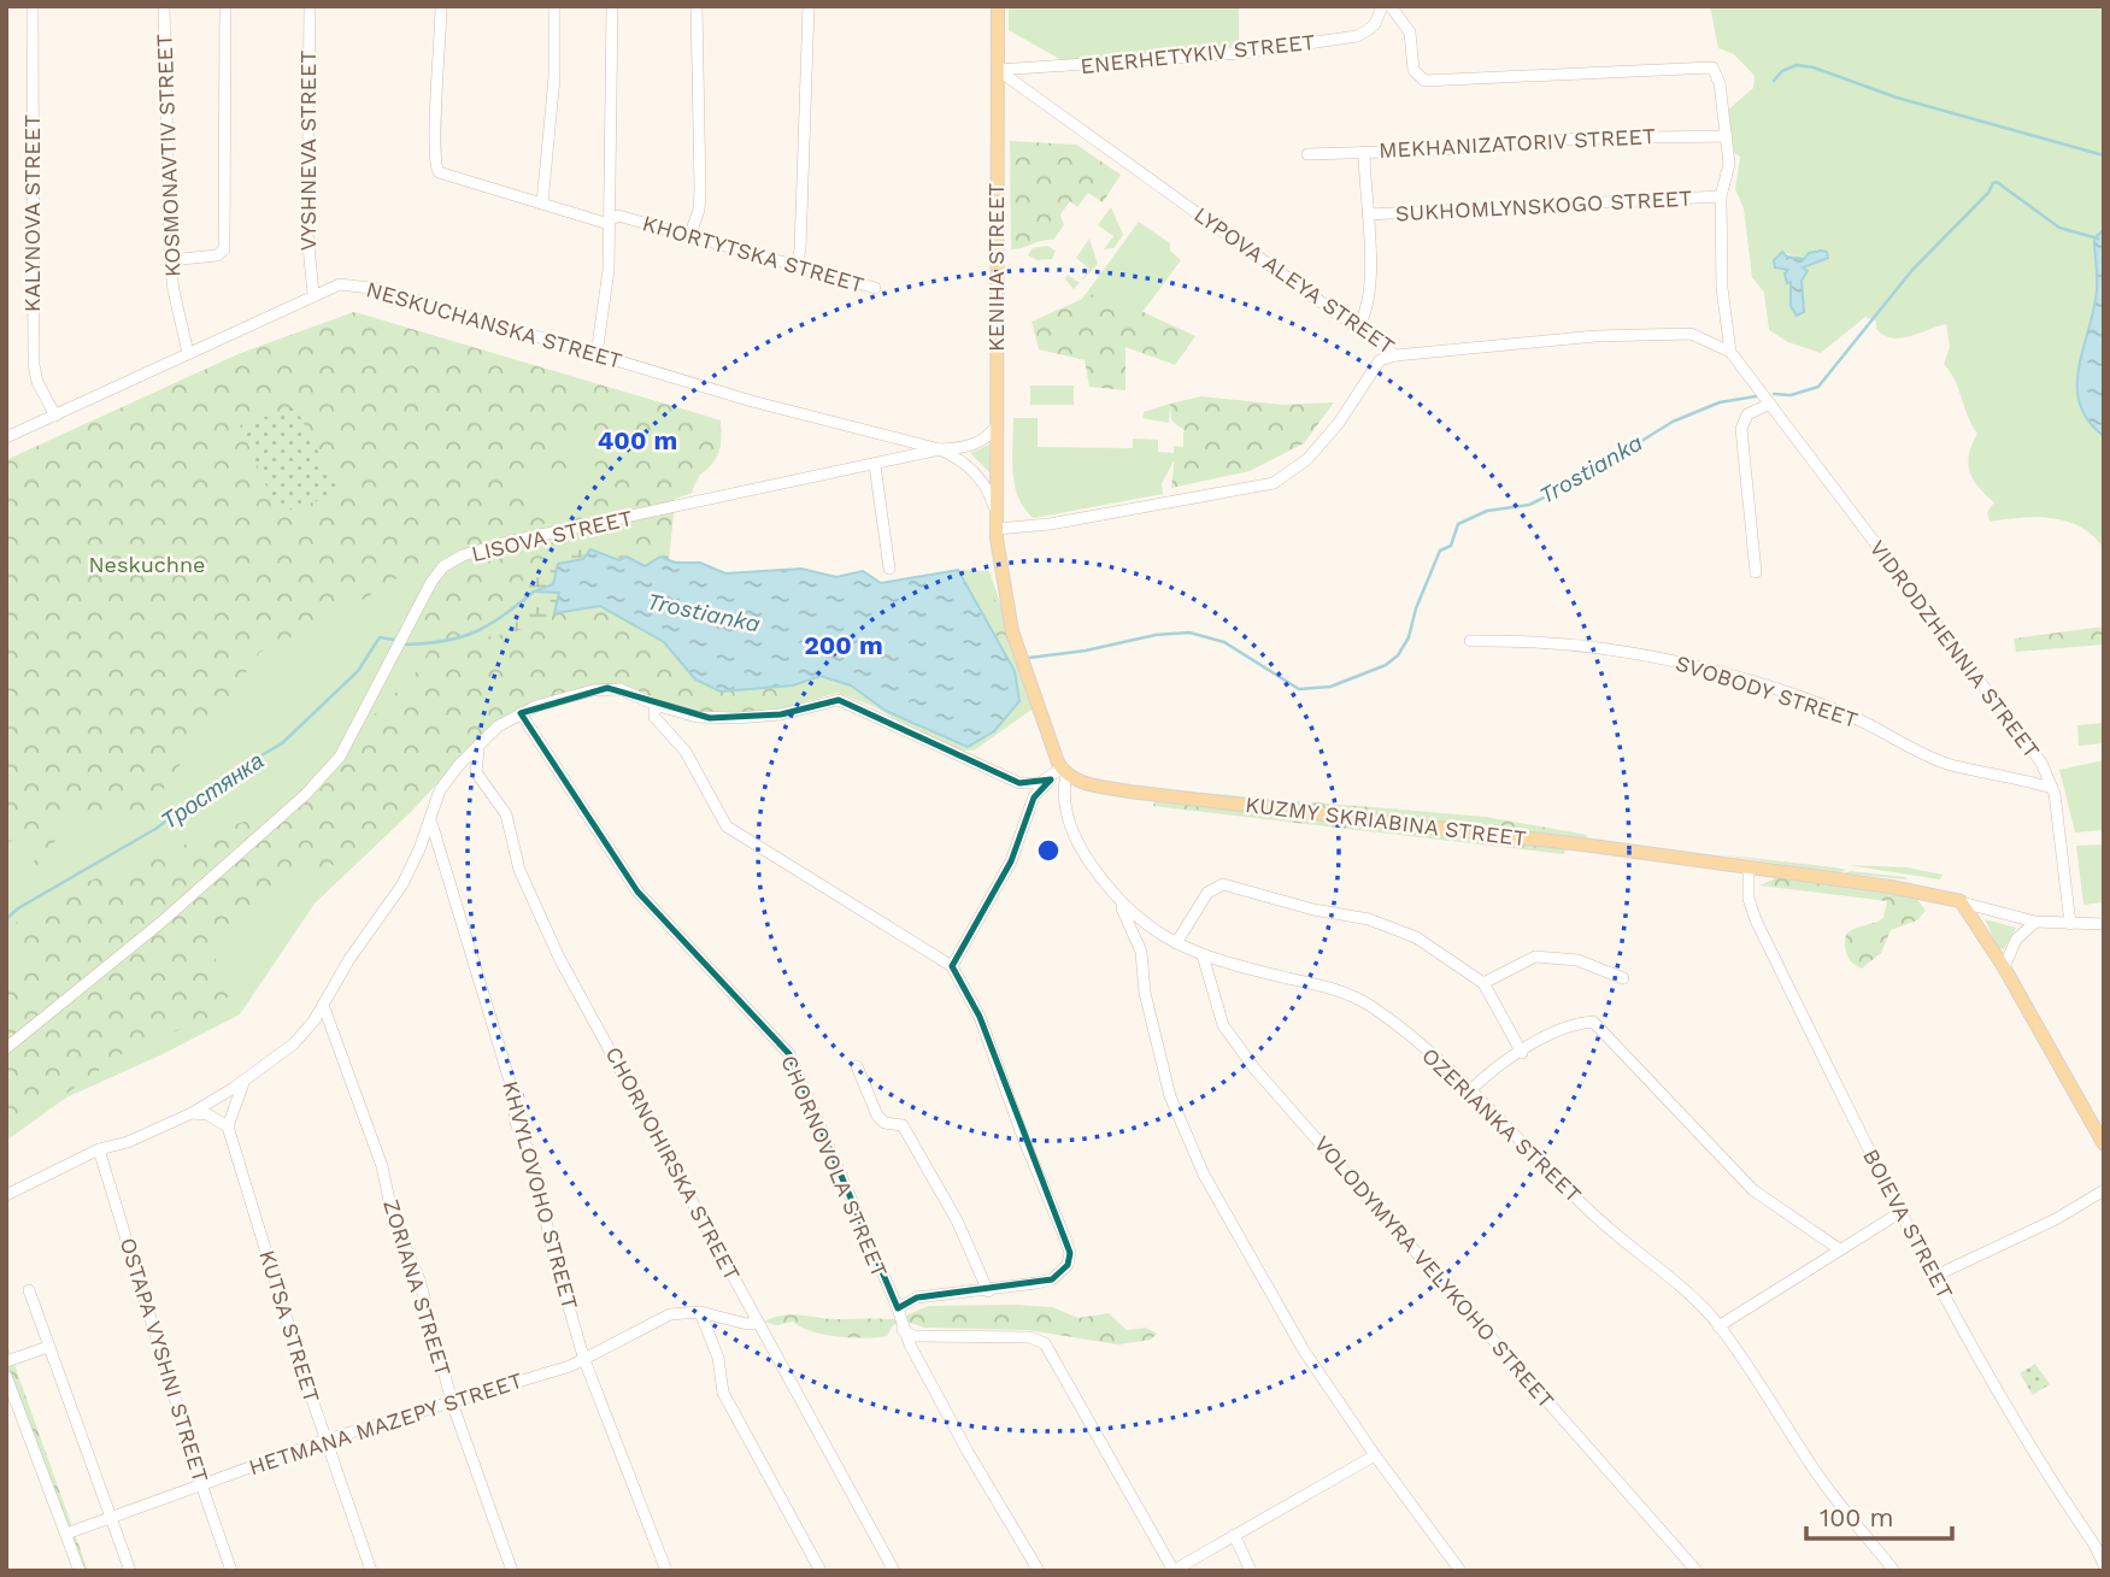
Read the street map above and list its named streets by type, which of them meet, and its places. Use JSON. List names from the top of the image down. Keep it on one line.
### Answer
{"streets":{"main road":["KENIHA STREET","KUZMY SKRIABINA STREET"],"street":["ENERHETYKIV STREET","MEKHANIZATORIV STREET","VYSHNEVA STREET","KOSMONAVTIV STREET","SUKHOMLYNSKOGO STREET","KALYNOVA STREET","KHORTYTSKA STREET","LYPOVA ALEYA STREET","NESKUCHANSKA STREET","LISOVA STREET","VIDRODZHENNIA STREET","SVOBODY STREET","OZERIANKA STREET","CHORNOHIRSKA STREET","CHORNOVOLA STREET","KHVYLOVOHO STREET","BOIEVA STREET","VOLODYMYRA VELYKOHO STREET","ZORIANA STREET","KUTSA STREET","OSTAPA VYSHNI STREET","HETMANA MAZEPY STREET"]},"crossings":[["ENERHETYKIV STREET","KENIHA STREET"],["ENERHETYKIV STREET","LYPOVA ALEYA STREET"],["MEKHANIZATORIV STREET","LYPOVA ALEYA STREET"],["VYSHNEVA STREET","NESKUCHANSKA STREET"],["KOSMONAVTIV STREET","NESKUCHANSKA STREET"],["SUKHOMLYNSKOGO STREET","LYPOVA ALEYA STREET"],["KALYNOVA STREET","NESKUCHANSKA STREET"],["KENIHA STREET","LYPOVA ALEYA STREET"],["KENIHA STREET","NESKUCHANSKA STREET"],["LYPOVA ALEYA STREET","VIDRODZHENNIA STREET"],["NESKUCHANSKA STREET","LISOVA STREET"],["VIDRODZHENNIA STREET","SVOBODY STREET"],["KUZMY SKRIABINA STREET","OZERIANKA STREET"],["KUZMY SKRIABINA STREET","BOIEVA STREET"],["OZERIANKA STREET","VOLODYMYRA VELYKOHO STREET"],["CHORNOHIRSKA STREET","HETMANA MAZEPY STREET"],["KHVYLOVOHO STREET","HETMANA MAZEPY STREET"],["ZORIANA STREET","HETMANA MAZEPY STREET"],["KUTSA STREET","HETMANA MAZEPY STREET"],["OSTAPA VYSHNI STREET","HETMANA MAZEPY STREET"]],"water":["Trostianka","Тростянка"],"parks":["Neskuchne"],"scale_bar":"100 m","rings":["400 m","200 m"]}
